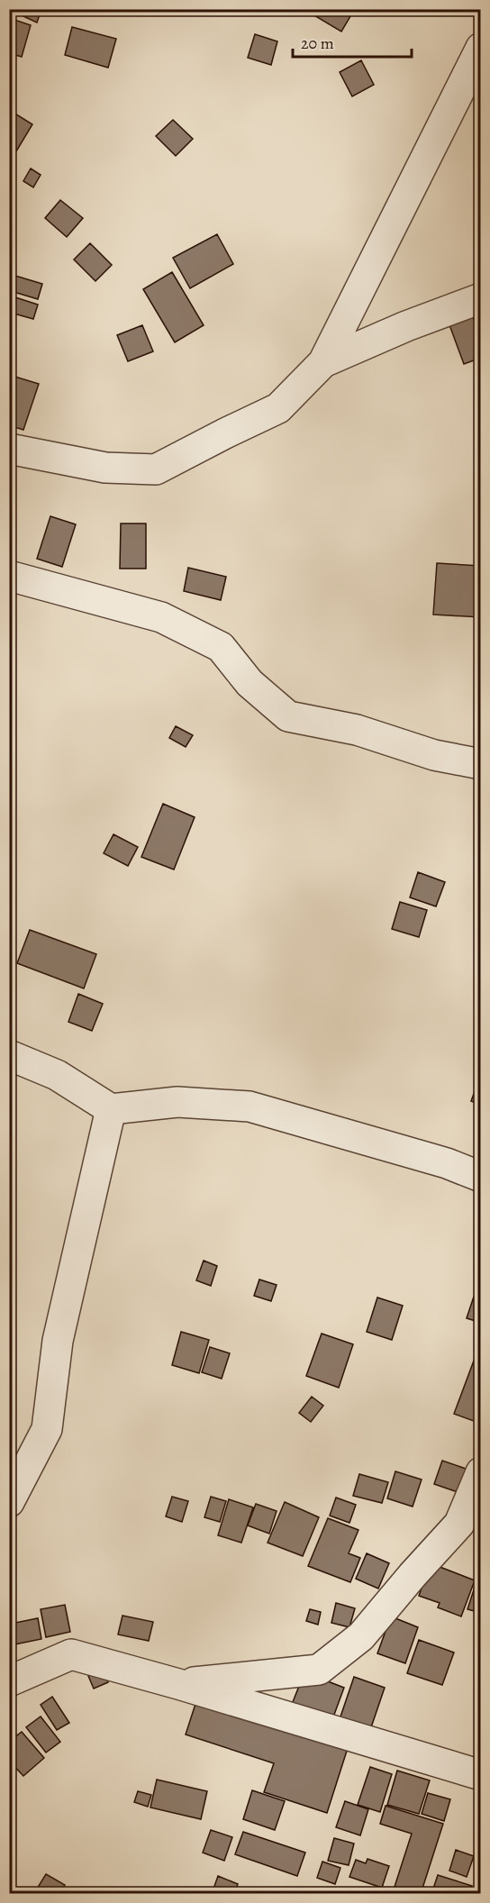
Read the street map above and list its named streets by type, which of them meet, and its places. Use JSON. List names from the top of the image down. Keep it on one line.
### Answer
{"scale_bar":"20 m"}
